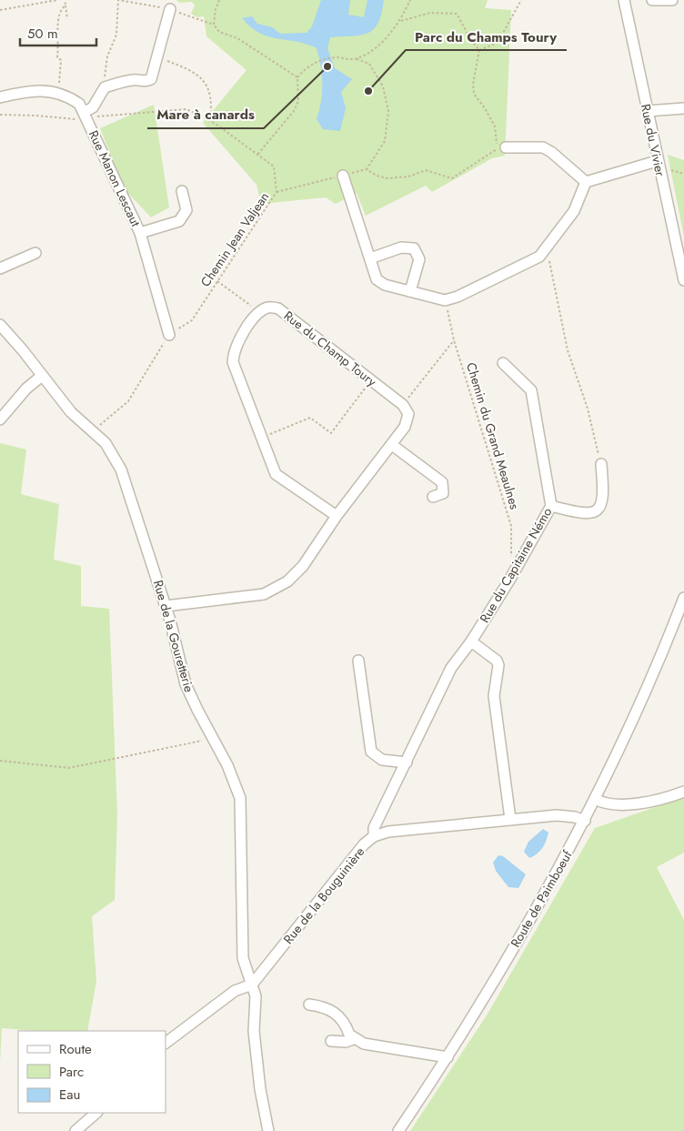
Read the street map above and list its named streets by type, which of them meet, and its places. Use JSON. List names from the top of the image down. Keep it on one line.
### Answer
{"streets":{"street":["Rue du Vivier","Rue Manon Lescaut","Rue du Champ Toury","Rue du Capitaine Némo","Rue de la Gouretterie","Rue de la Bouguinière","Route de Paimboeuf"],"path":["Chemin Jean Valjean","Chemin du Grand Meaulnes"]},"crossings":[["Rue Manon Lescaut","Chemin Jean Valjean"],["Chemin Jean Valjean","Rue de la Gouretterie"],["Rue du Capitaine Némo","Rue de la Bouguinière"],["Rue de la Gouretterie","Rue de la Bouguinière"],["Rue de la Bouguinière","Route de Paimboeuf"]],"places":["Mare à canards","Parc du Champs Toury"],"legend":["Route","Parc","Eau"],"scale_bar":"50 m"}
